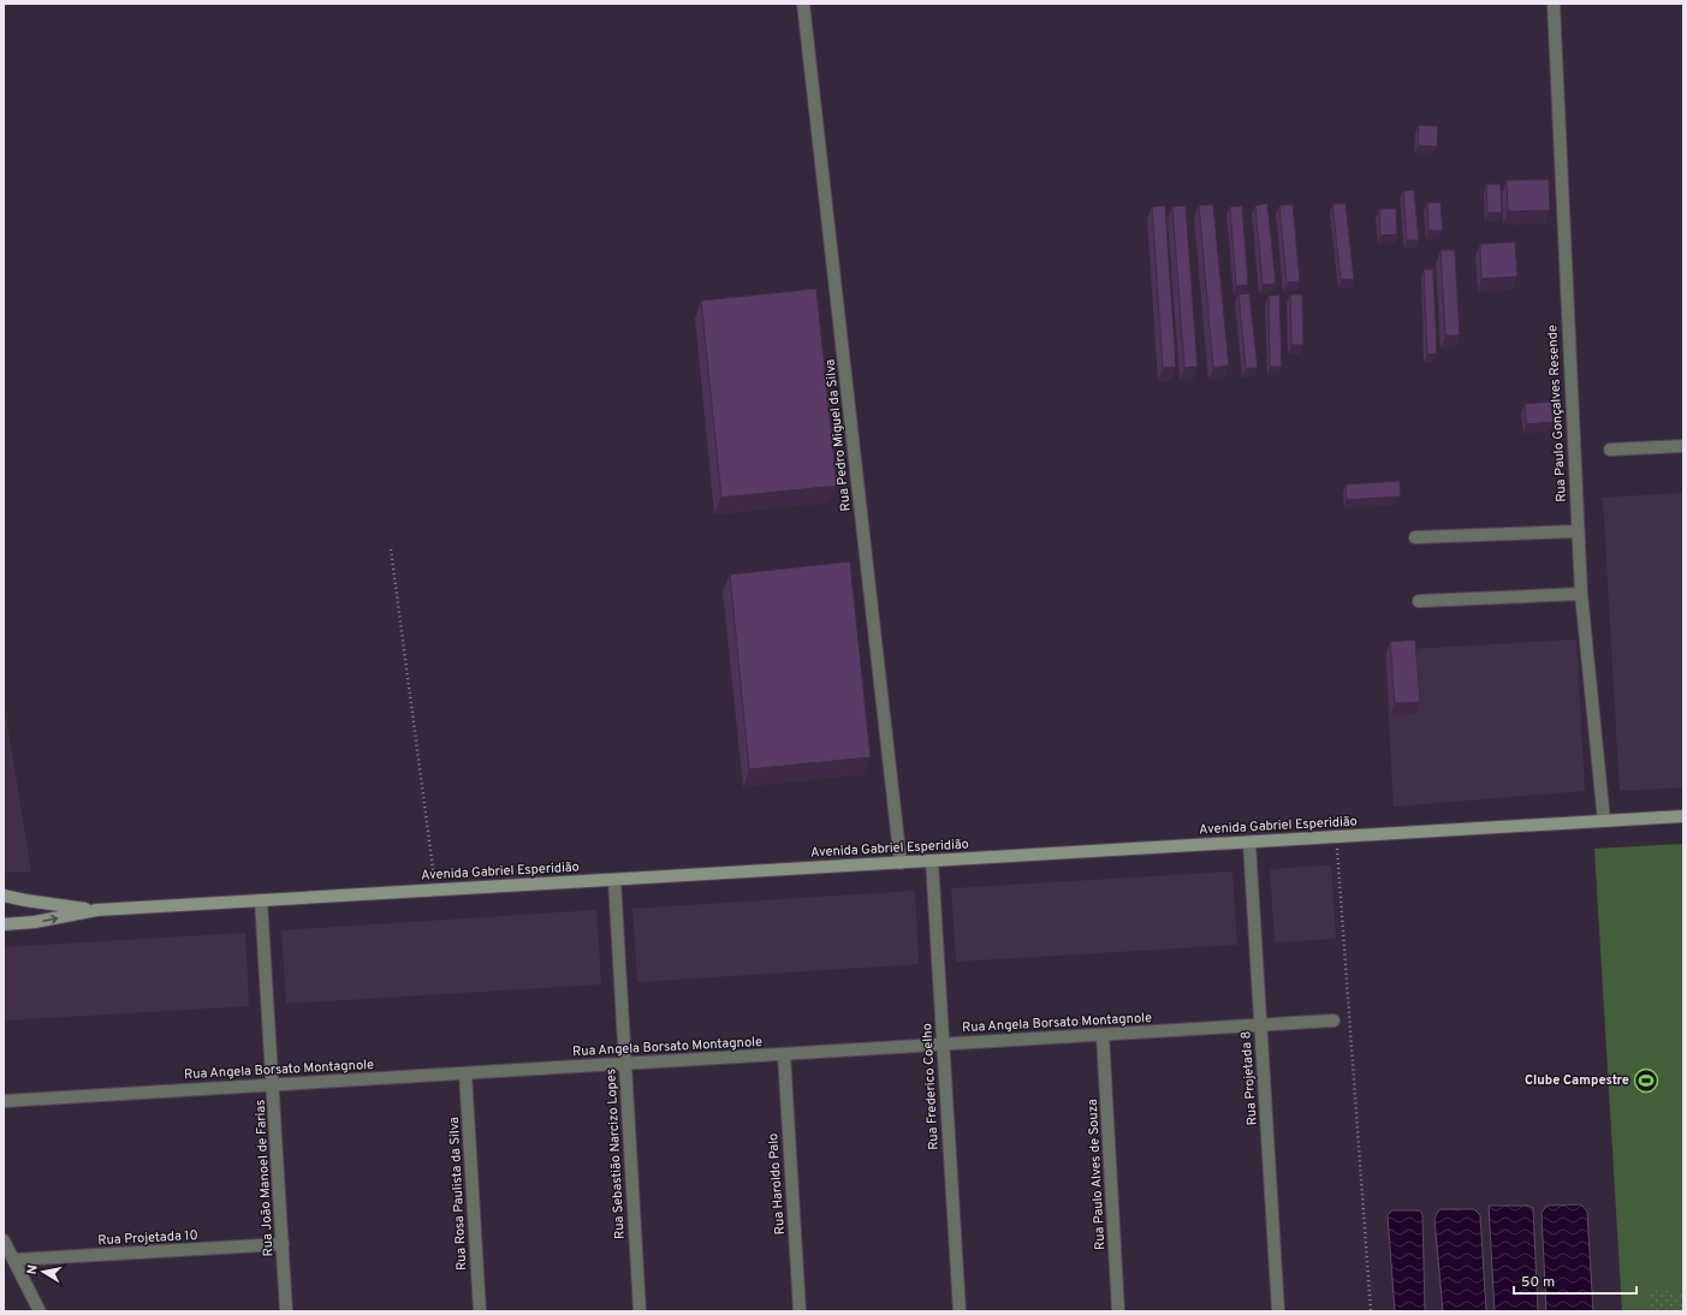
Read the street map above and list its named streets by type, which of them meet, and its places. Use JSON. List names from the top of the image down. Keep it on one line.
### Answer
{"streets":{"main road":["Avenida Gabriel Esperidião"],"street":["Rua Paulo Gonçalves Resende","Rua Pedro Miguel da Silva","Rua Angela Borsato Montagnole","Rua Projetada 8","Rua Frederico Coelho","Rua Sebastião Narcizo Lopes","Rua Paulo Alves de Souza","Rua João Manoel de Farias","Rua Haroldo Palo","Rua Rosa Paulista da Silva","Rua Projetada 10"]},"crossings":[["Rua Paulo Gonçalves Resende","Avenida Gabriel Esperidião"],["Rua Pedro Miguel da Silva","Avenida Gabriel Esperidião"],["Avenida Gabriel Esperidião","Rua Projetada 8"],["Avenida Gabriel Esperidião","Rua Frederico Coelho"],["Avenida Gabriel Esperidião","Rua Sebastião Narcizo Lopes"],["Avenida Gabriel Esperidião","Rua João Manoel de Farias"],["Rua Angela Borsato Montagnole","Rua Projetada 8"],["Rua Angela Borsato Montagnole","Rua Frederico Coelho"],["Rua Angela Borsato Montagnole","Rua Sebastião Narcizo Lopes"],["Rua Angela Borsato Montagnole","Rua Paulo Alves de Souza"],["Rua Angela Borsato Montagnole","Rua João Manoel de Farias"],["Rua Angela Borsato Montagnole","Rua Haroldo Palo"],["Rua Angela Borsato Montagnole","Rua Rosa Paulista da Silva"],["Rua João Manoel de Farias","Rua Projetada 10"]],"places":{"sports":["Clube Campestre"]},"scale_bar":"50 m","north":"left"}
